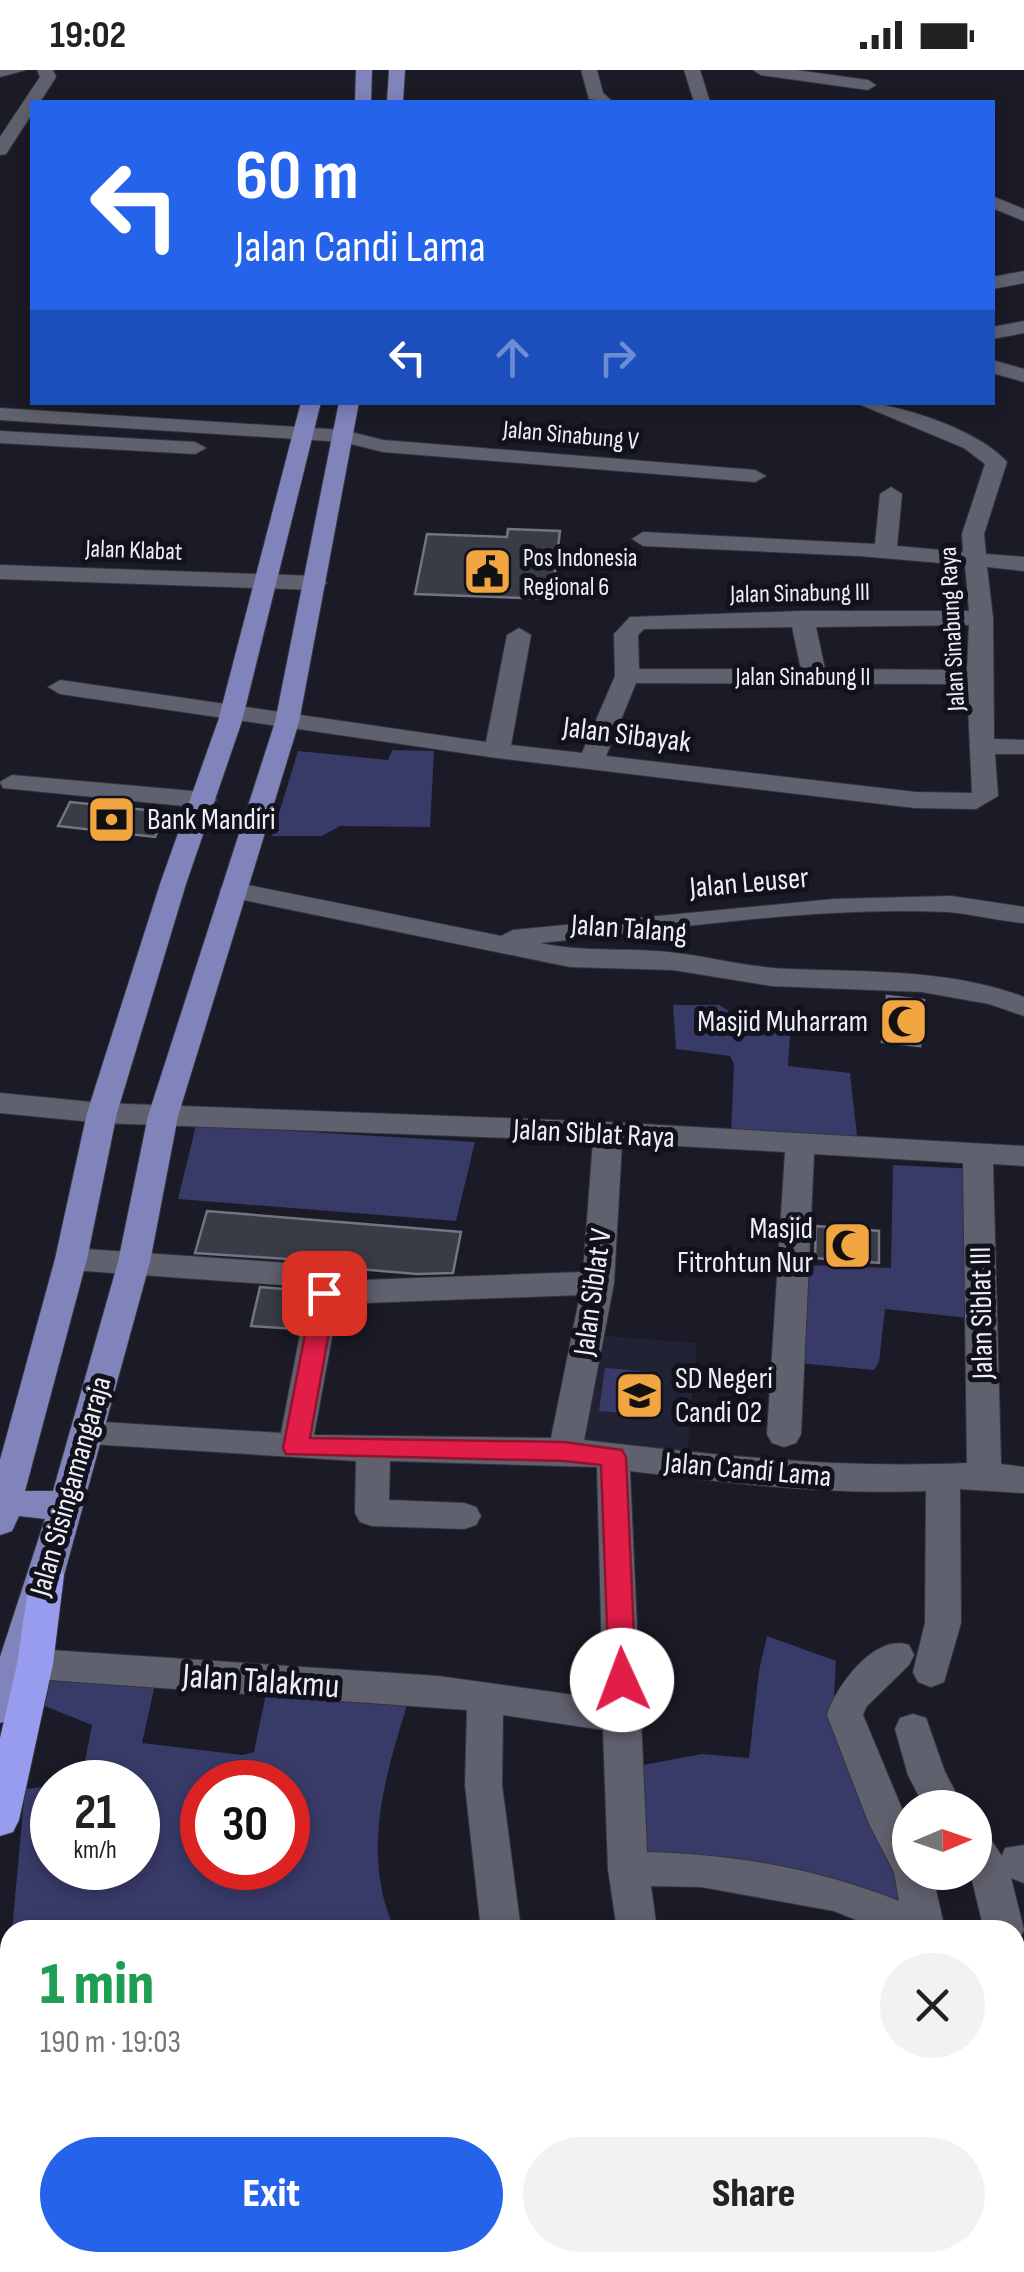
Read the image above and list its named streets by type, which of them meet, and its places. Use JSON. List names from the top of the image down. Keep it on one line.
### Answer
{"streets":{"main road":["Jalan Sisingamangaraja"],"street":["Jalan Sinabung V","Jalan Klabat","Jalan Sinabung III","Jalan Sinabung Raya","Jalan Sinabung II","Jalan Sibayak","Jalan Leuser","Jalan Talang","Jalan Siblat Raya","Jalan Siblat V","Jalan Siblat III","Jalan Candi Lama","Jalan Talakmu"]},"crossings":[["Jalan Sinabung V","Jalan Sisingamangaraja"],["Jalan Klabat","Jalan Sisingamangaraja"],["Jalan Sinabung III","Jalan Sinabung Raya"],["Jalan Sinabung III","Jalan Sinabung II"],["Jalan Sinabung Raya","Jalan Sinabung II"],["Jalan Sinabung Raya","Jalan Sibayak"],["Jalan Sibayak","Jalan Sisingamangaraja"],["Jalan Leuser","Jalan Talang"],["Jalan Talang","Jalan Sisingamangaraja"],["Jalan Siblat Raya","Jalan Siblat V"],["Jalan Siblat Raya","Jalan Siblat III"],["Jalan Siblat Raya","Jalan Sisingamangaraja"],["Jalan Siblat V","Jalan Candi Lama"],["Jalan Siblat III","Jalan Candi Lama"],["Jalan Candi Lama","Jalan Sisingamangaraja"]],"places":{"public building":["Pos Indonesia Regional 6"],"bank":["Bank Mandiri"],"mosque":["Masjid Muharram","Masjid Fitrohtun Nur"],"school or university":["SD Negeri Candi 02"]},"north":"right","page":{"status":"19:02","turn":["60 m","Jalan Candi Lama"],"speed":"21 km/h","limit":"30","heading":["1 min","190 m · 19:03"],"buttons":["Exit","Share"]}}
